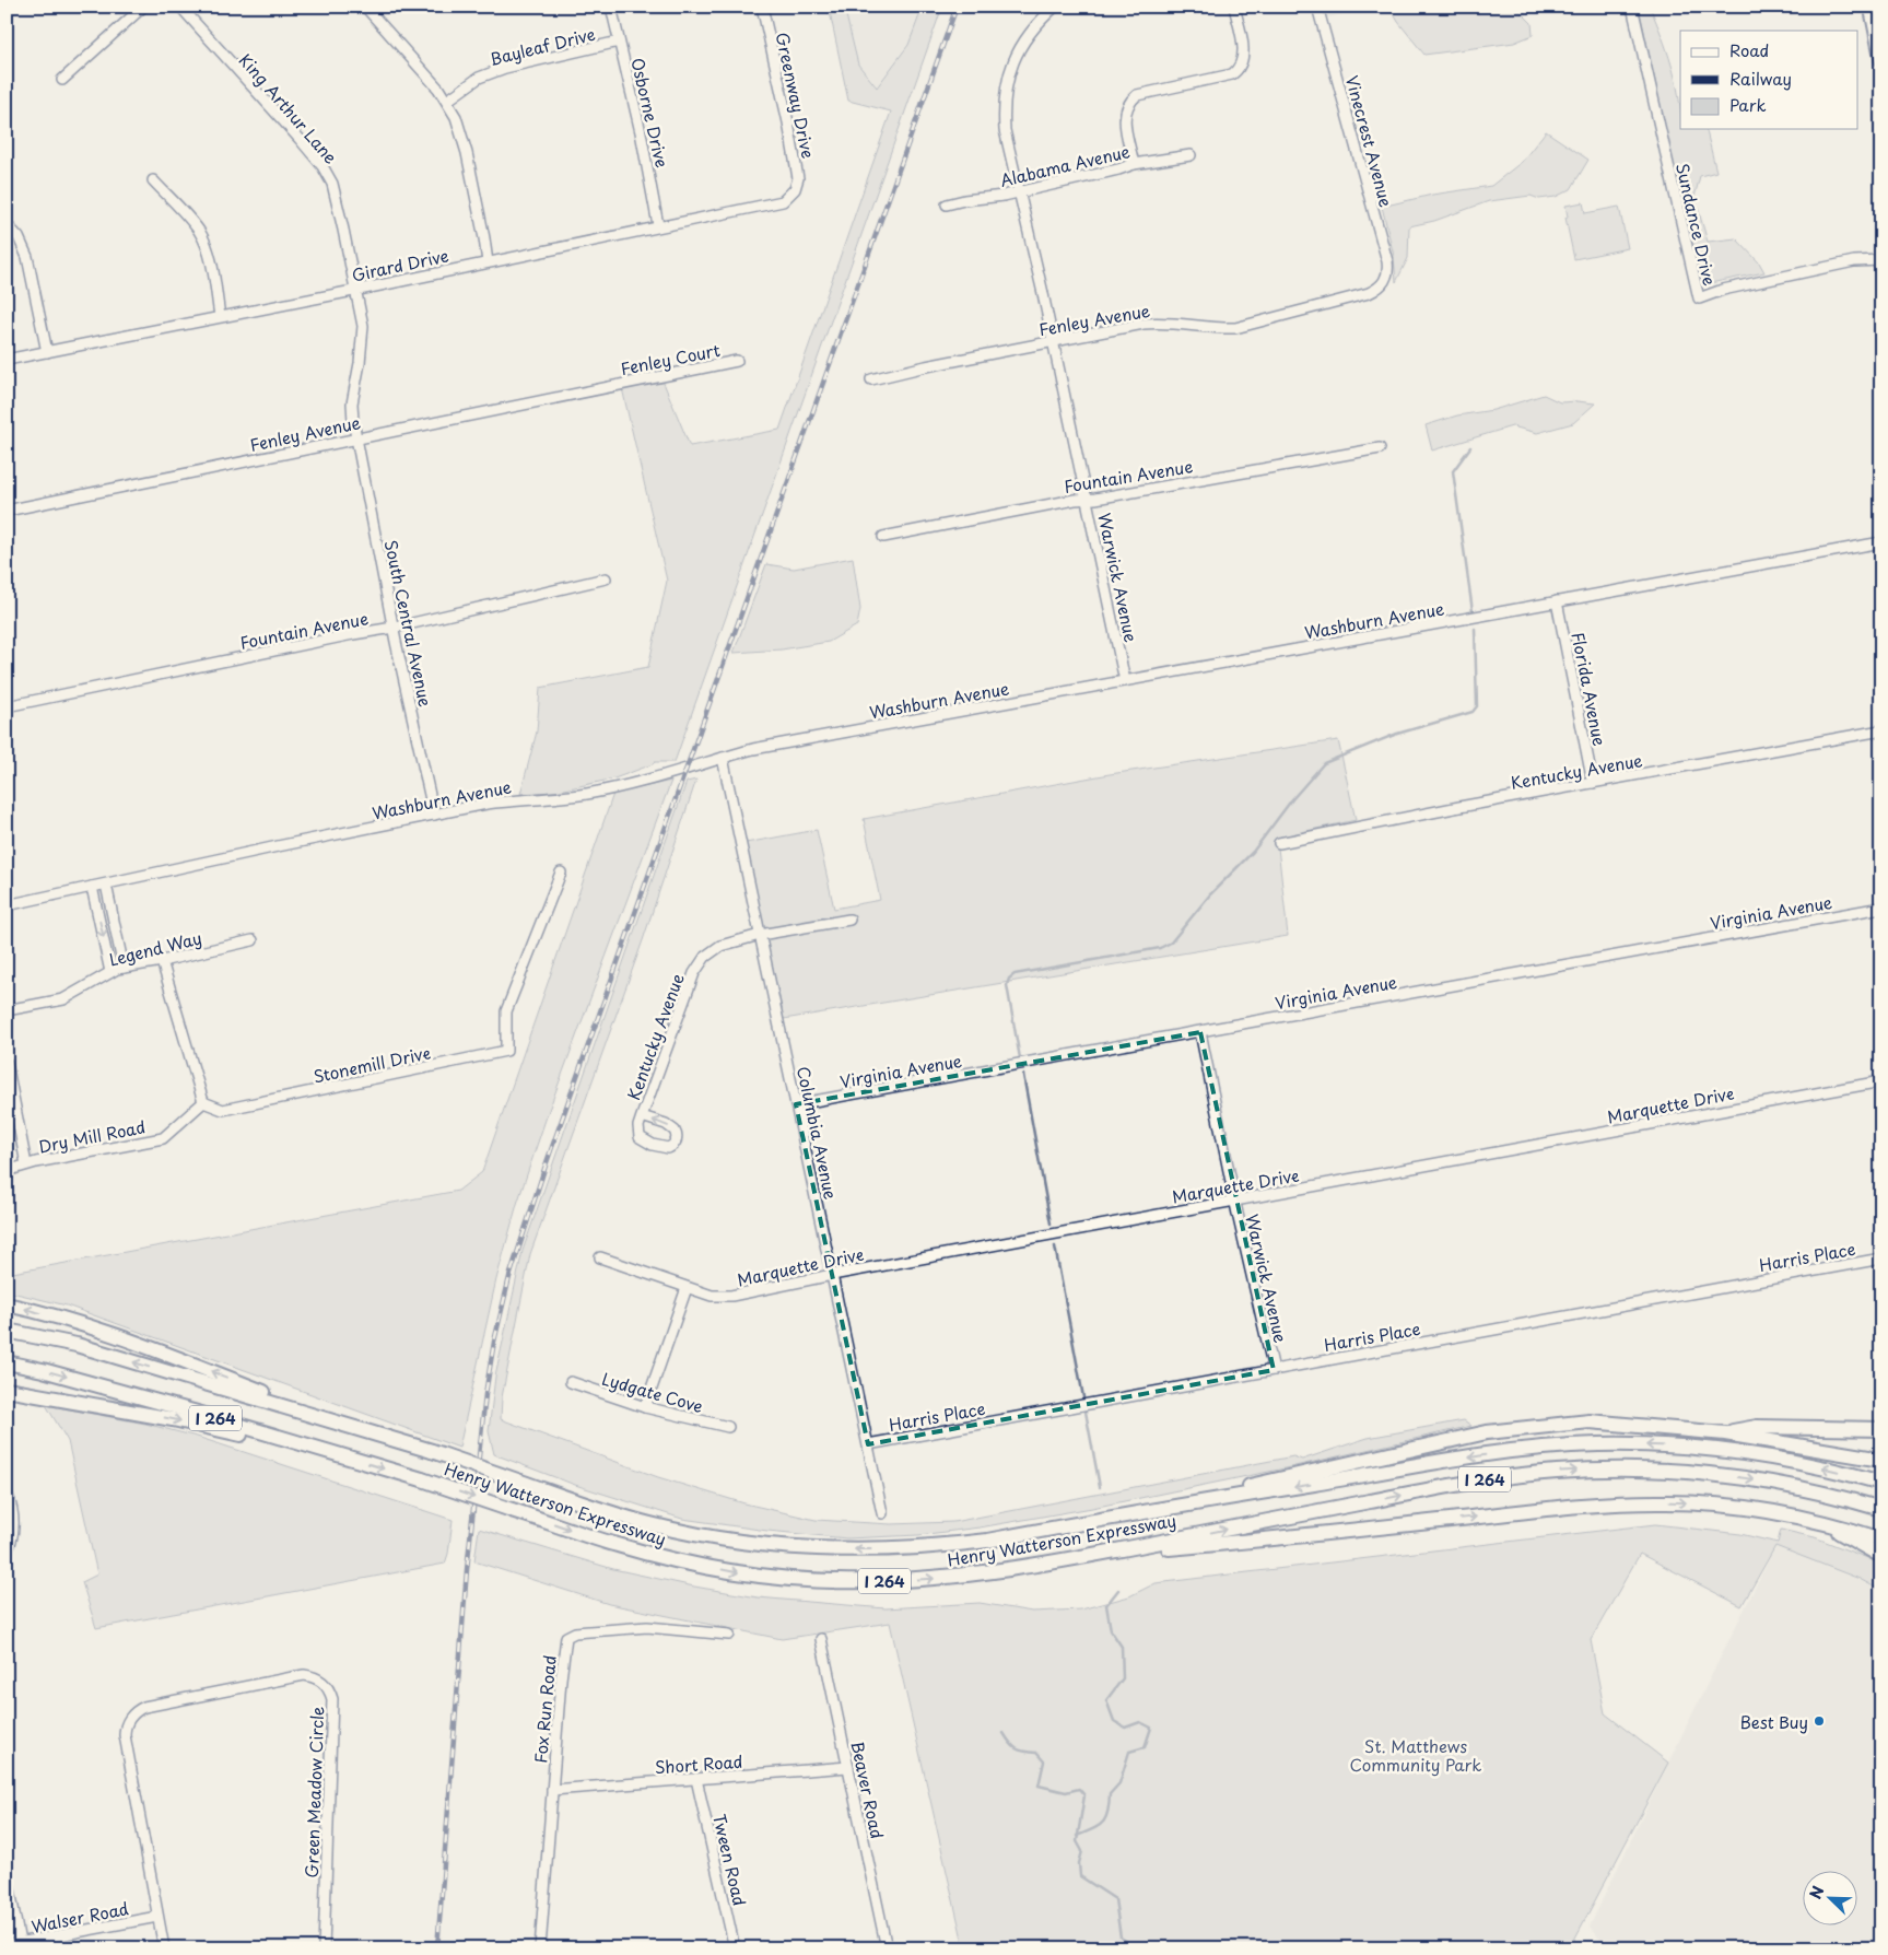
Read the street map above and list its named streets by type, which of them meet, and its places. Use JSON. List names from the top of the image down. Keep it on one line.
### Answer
{"streets":{"highway":["I 264","Henry Watterson Expressway"],"street":["Bayleaf Drive","Greenway Drive","King Arthur Lane","Osborne Drive","Vinecrest Avenue","Alabama Avenue","Sundance Drive","Girard Drive","Fenley Avenue","Fenley Court","Fountain Avenue","Warwick Avenue","Washburn Avenue","South Central Avenue","Florida Avenue","Kentucky Avenue","Virginia Avenue","Legend Way","Stonemill Drive","Marquette Drive","Columbia Avenue","Dry Mill Road","Harris Place","Lydgate Cove","Fox Run Road","Short Road","Beaver Road","Green Meadow Circle","Tween Road","Walser Road"]},"crossings":[["Bayleaf Drive","Osborne Drive"],["Greenway Drive","Girard Drive"],["King Arthur Lane","Girard Drive"],["King Arthur Lane","Fenley Avenue"],["King Arthur Lane","South Central Avenue"],["Osborne Drive","Girard Drive"],["Vinecrest Avenue","Fenley Avenue"],["Alabama Avenue","Warwick Avenue"],["Fenley Avenue","Fenley Court"],["Fenley Avenue","Warwick Avenue"],["Fenley Avenue","South Central Avenue"],["Fountain Avenue","Warwick Avenue"],["Fountain Avenue","South Central Avenue"],["Warwick Avenue","Washburn Avenue"],["Warwick Avenue","Virginia Avenue"],["Warwick Avenue","Marquette Drive"],["Warwick Avenue","Harris Place"],["Washburn Avenue","South Central Avenue"],["Washburn Avenue","Florida Avenue"],["Washburn Avenue","Columbia Avenue"],["Florida Avenue","Kentucky Avenue"],["Kentucky Avenue","Columbia Avenue"],["Virginia Avenue","Columbia Avenue"],["Stonemill Drive","Dry Mill Road"],["Marquette Drive","Columbia Avenue"],["Columbia Avenue","Harris Place"],["Fox Run Road","Short Road"],["Short Road","Beaver Road"],["Short Road","Tween Road"],["Green Meadow Circle","Walser Road"]],"parks":["St. Matthews Community Park"],"places":["Best Buy"],"legend":["Road","Railway","Park"],"north":"top left"}
